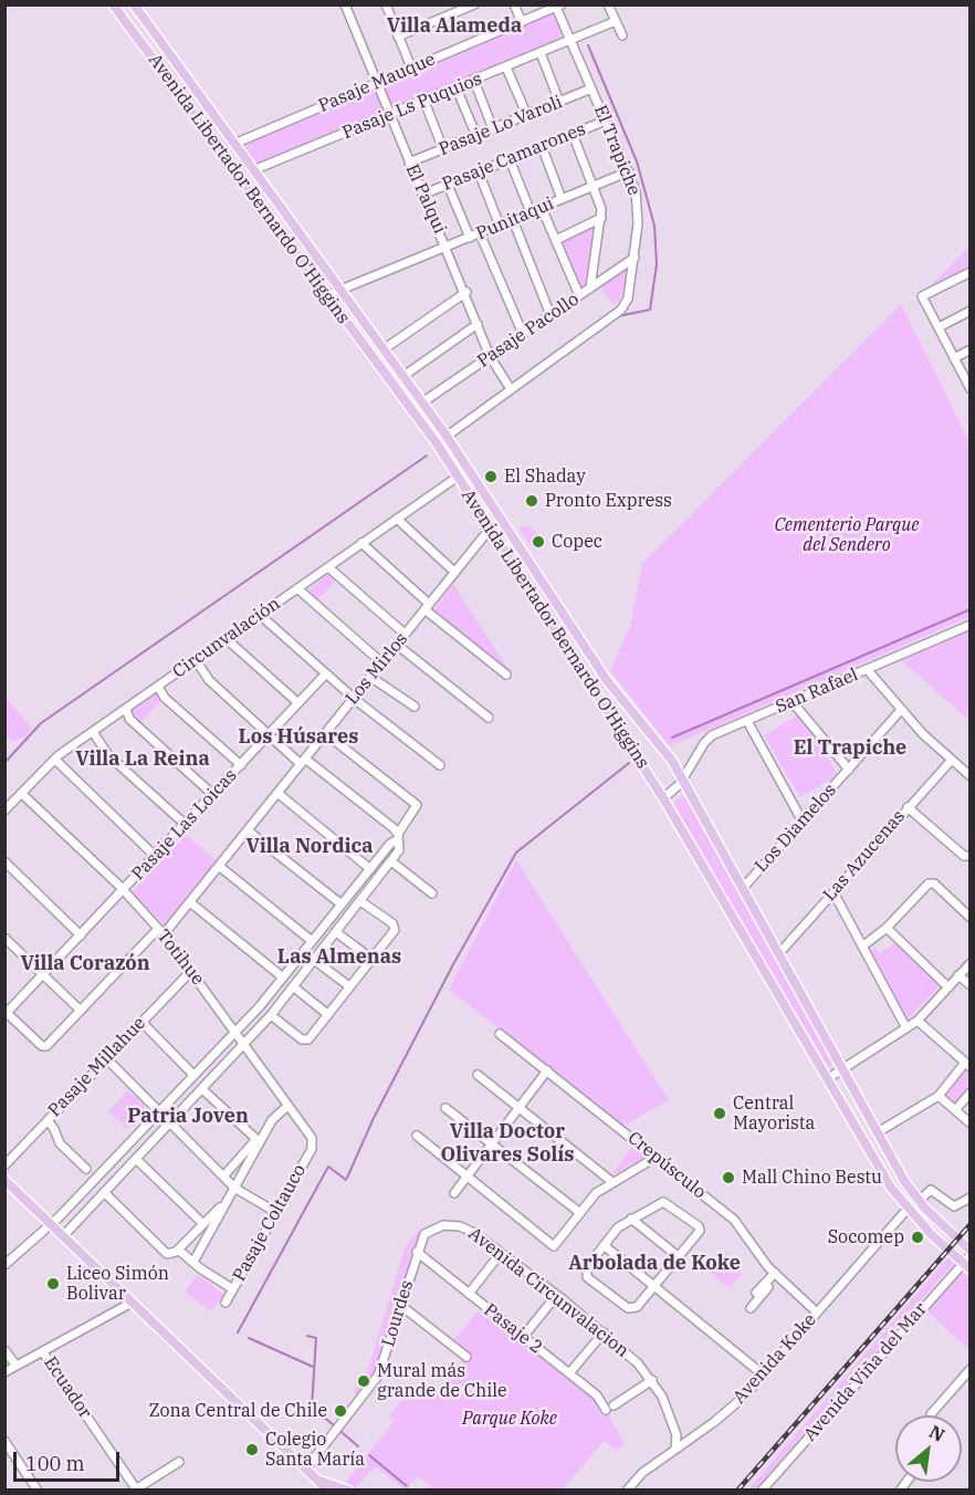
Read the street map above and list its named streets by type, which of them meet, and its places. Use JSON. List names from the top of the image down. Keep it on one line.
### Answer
{"streets":{"main road":["Avenida Libertador Bernardo O'Higgins"],"street":["Pasaje Mauque","Pasaje Ls Puquios","Pasaje Lo Varoli","El Trapiche","Pasaje Camarones","El Palqui","Punitaqui","Pasaje Pacollo","Circunvalación","Los Mirlos","San Rafael","Pasaje Las Loicas","Los Diamelos","Las Azucenas","Totihue","Pasaje Millahue","Crepúsculo","Pasaje Coltauco","Avenida Circunvalacion","Lourdes","Pasaje 2","Avenida Koke","Avenida Viña del Mar","Ecuador"]},"crossings":[["Pasaje Mauque","El Trapiche"],["Pasaje Mauque","Avenida Libertador Bernardo O'Higgins"],["Pasaje Mauque","El Palqui"],["Pasaje Ls Puquios","El Trapiche"],["Pasaje Ls Puquios","Avenida Libertador Bernardo O'Higgins"],["Pasaje Ls Puquios","El Palqui"],["Pasaje Lo Varoli","El Trapiche"],["Pasaje Lo Varoli","El Palqui"],["El Trapiche","Pasaje Camarones"],["El Trapiche","El Palqui"],["El Trapiche","Punitaqui"],["El Trapiche","Pasaje Pacollo"],["Pasaje Camarones","El Palqui"],["Avenida Libertador Bernardo O'Higgins","Punitaqui"],["Avenida Libertador Bernardo O'Higgins","Pasaje Pacollo"],["Avenida Libertador Bernardo O'Higgins","Circunvalación"],["Avenida Libertador Bernardo O'Higgins","Los Mirlos"],["Avenida Libertador Bernardo O'Higgins","San Rafael"],["Avenida Libertador Bernardo O'Higgins","Los Diamelos"],["Avenida Libertador Bernardo O'Higgins","Las Azucenas"],["Avenida Libertador Bernardo O'Higgins","Avenida Koke"],["Avenida Libertador Bernardo O'Higgins","Avenida Viña del Mar"],["El Palqui","Punitaqui"],["El Palqui","Pasaje Pacollo"],["Circunvalación","Totihue"],["Los Mirlos","Pasaje Las Loicas"],["Los Mirlos","Totihue"],["Pasaje Las Loicas","Totihue"],["Totihue","Pasaje Millahue"],["Totihue","Pasaje Coltauco"],["Crepúsculo","Avenida Koke"],["Avenida Circunvalacion","Lourdes"],["Avenida Circunvalacion","Pasaje 2"],["Avenida Circunvalacion","Avenida Koke"],["Lourdes","Pasaje 2"]],"districts":["Villa Alameda","Los Húsares","El Trapiche","Villa La Reina","Villa Nordica","Las Almenas","Villa Corazón","Patria Joven","Villa Doctor Olivares Solís","Arbolada de Koke"],"parks":["Cementerio Parque del Sendero","Parque Koke"],"places":["El Shaday","Pronto Express","Copec","Central Mayorista","Mall Chino Bestu","Socomep","Liceo Simón Bolivar","Mural más grande de Chile","Zona Central de Chile","Colegio Santa María"],"scale_bar":"100 m","north":"top right"}
